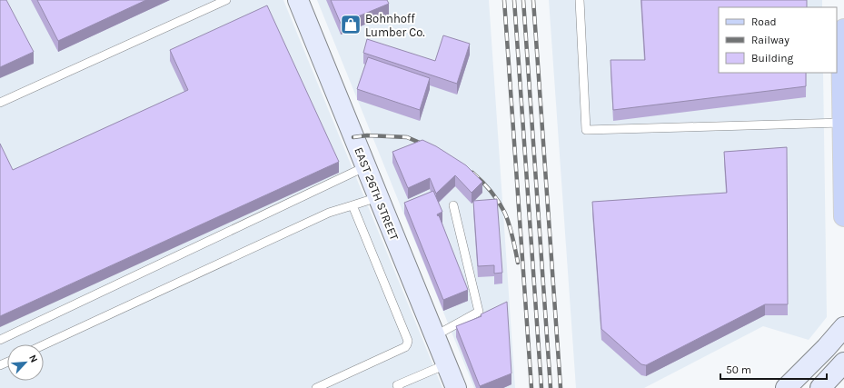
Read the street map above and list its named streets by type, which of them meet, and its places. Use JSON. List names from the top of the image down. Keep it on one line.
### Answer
{"streets":{"street":["EAST 26TH STREET"]},"places":{"shop":["Bohnhoff Lumber Co."]},"legend":["Road","Railway","Building"],"scale_bar":"50 m","north":"top right"}
